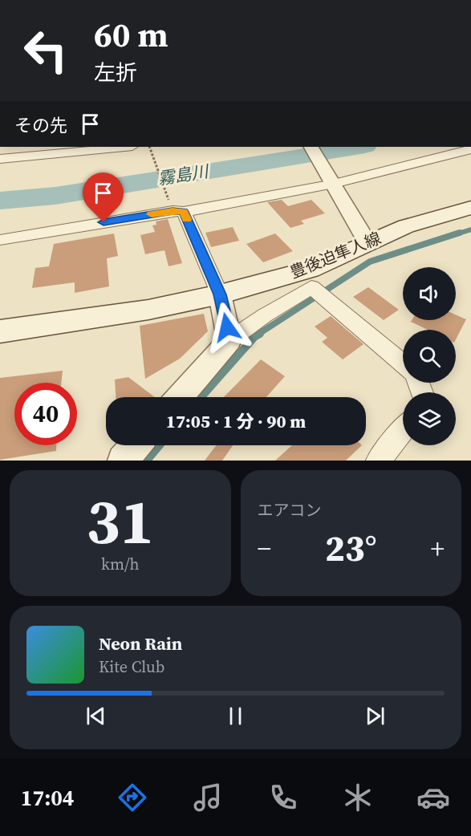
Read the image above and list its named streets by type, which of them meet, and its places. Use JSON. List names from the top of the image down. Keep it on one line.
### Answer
{"streets":{"main road":["豊後迫隼人線"]},"water":["霧島川"],"page":{"turn":["60 m","左折"],"then":"その先","limit":"40","trip":"17:05 · 1 分 · 90 m","tile":[["31","km/h"],"エアコン"],"heat":["−","23°","+"],"song":["Neon Rain","Kite Club"],"tabs":"17:04"}}
